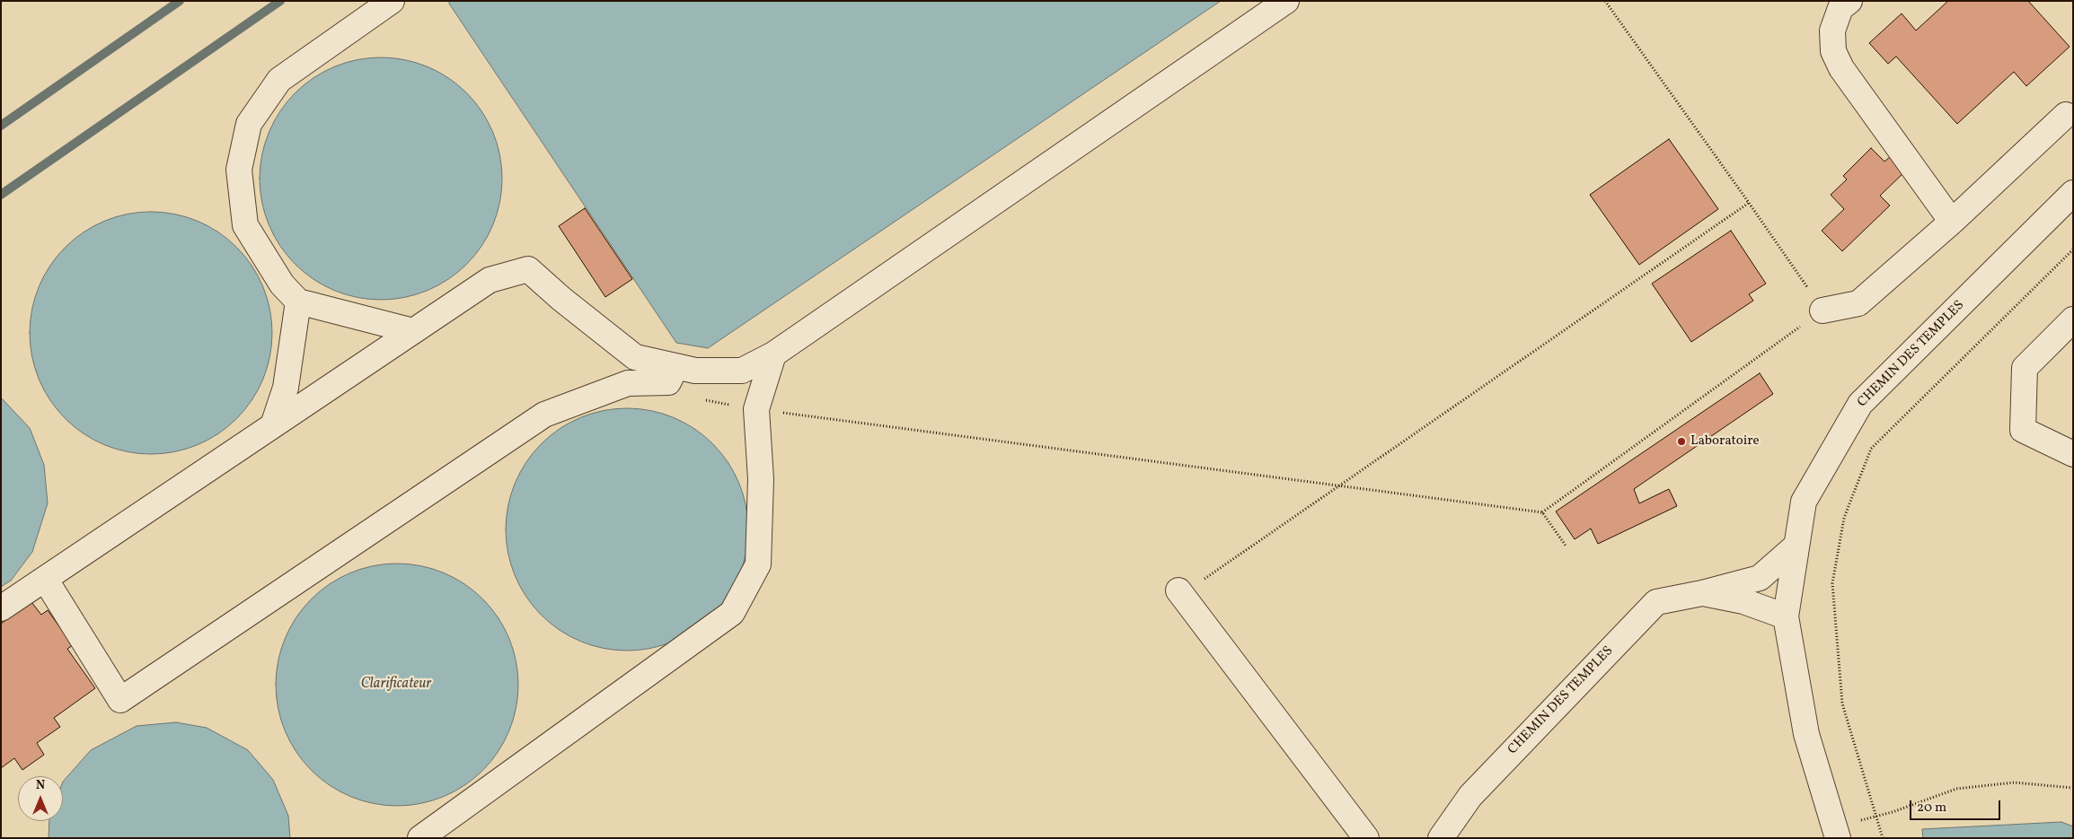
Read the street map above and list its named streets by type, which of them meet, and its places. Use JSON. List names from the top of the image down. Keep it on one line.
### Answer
{"streets":{"street":["CHEMIN DES TEMPLES"]},"water":["Clarificateur"],"places":["Laboratoire"],"scale_bar":"20 m","north":"top"}
